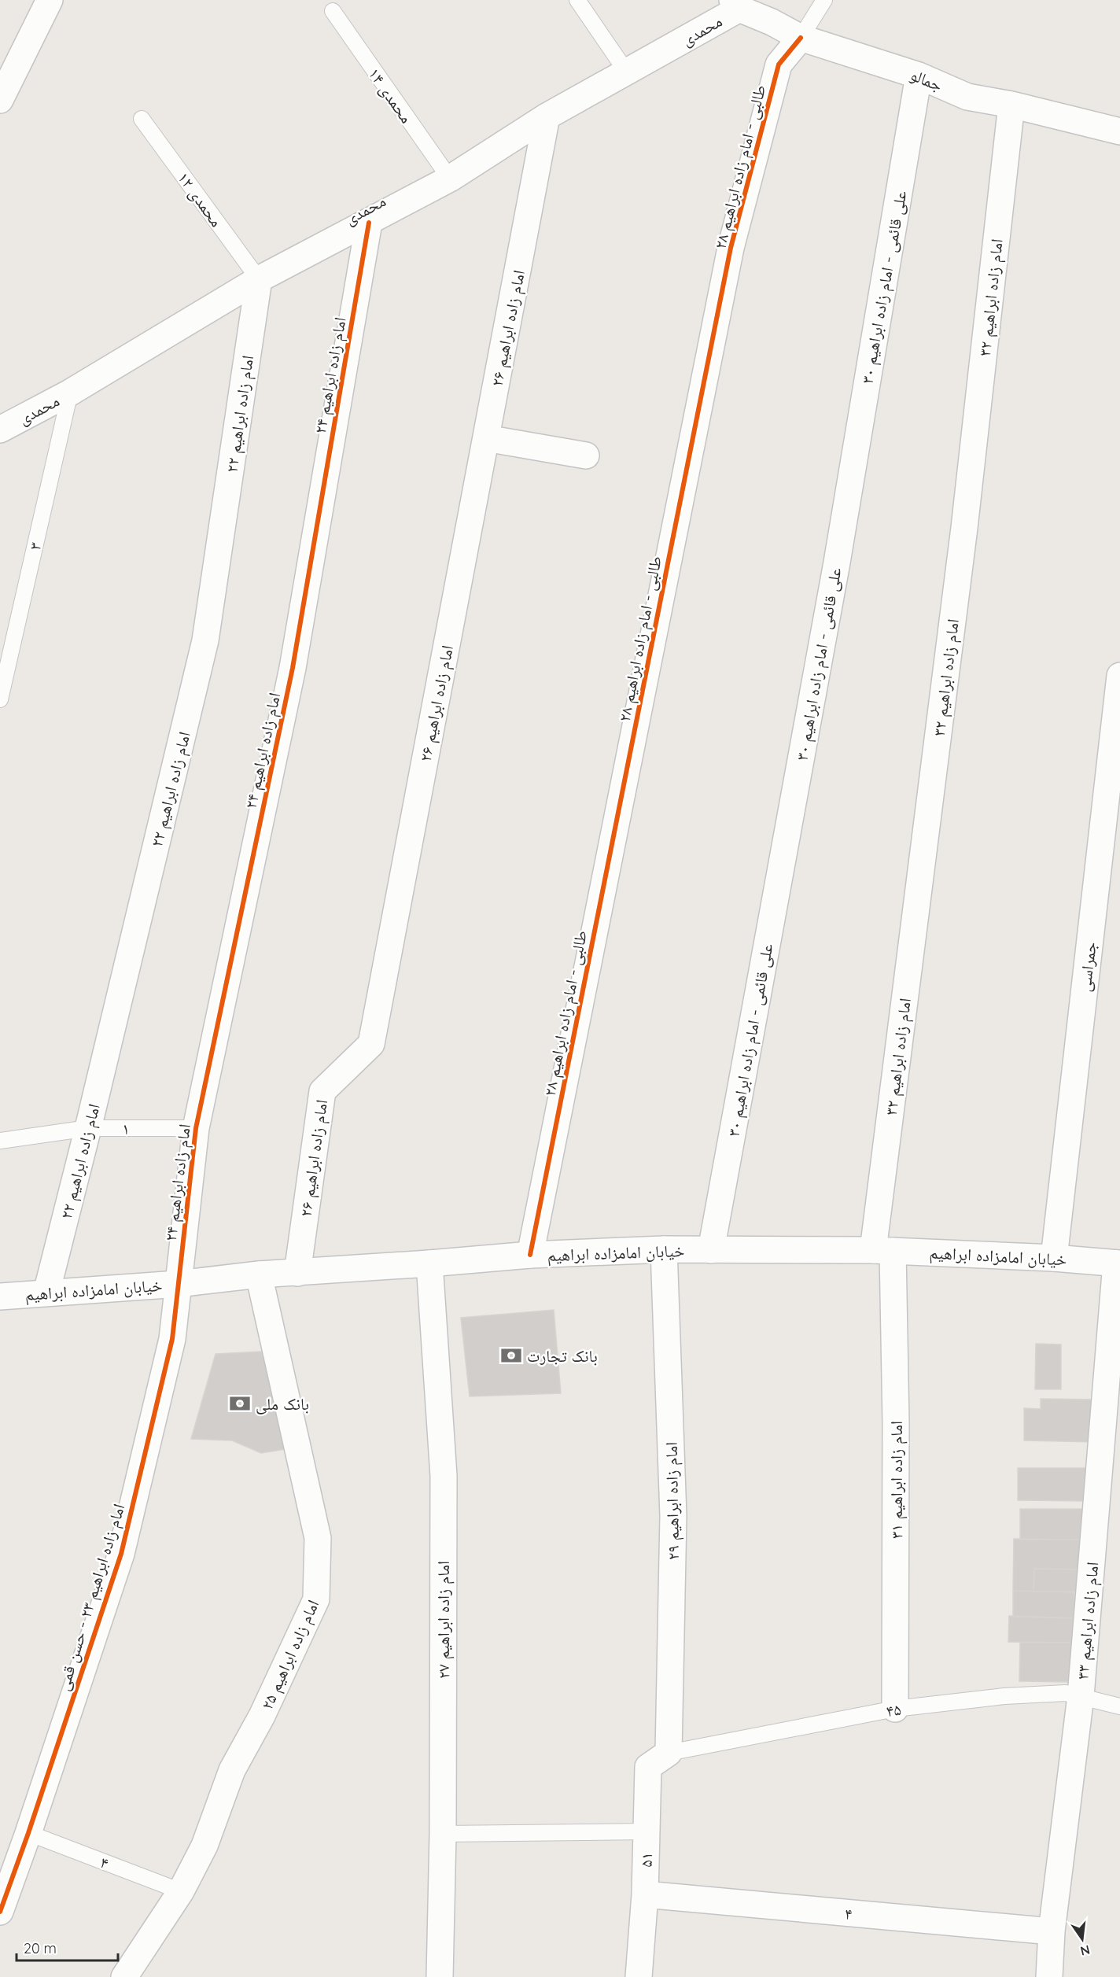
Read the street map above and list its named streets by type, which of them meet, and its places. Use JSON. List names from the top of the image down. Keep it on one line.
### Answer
{"streets":{"street":["محمدی","جمالو","طالبی - امام زاده ابراهیم ۲۸","علی قائمی - امام زاده ابراهیم ۳۰","امام زاده ابراهیم ۳۲","امام زاده ابراهیم ۲۶","امام زاده ابراهیم ۲۴","امام زاده ابراهیم ۲۲","جمراسی","خیابان امامزاده ابراهیم","امام زاده ابراهیم ۳۱","امام زاده ابراهیم ۲۹","امام زاده ابراهیم ۲۳ - حسن قمی","امام زاده ابراهیم ۲۷","امام زاده ابراهیم ۳۳","امام زاده ابراهیم ۲۵","۵۱","۴"],"lane":["محمدی ۱۴","محمدی ۱۲","۳","۱","۴۵"]},"crossings":[["محمدی","جمالو"],["محمدی","محمدی ۱۴"],["محمدی","محمدی ۱۲"],["محمدی","امام زاده ابراهیم ۲۶"],["محمدی","امام زاده ابراهیم ۲۴"],["محمدی","امام زاده ابراهیم ۲۲"],["محمدی","۳"],["جمالو","طالبی - امام زاده ابراهیم ۲۸"],["جمالو","علی قائمی - امام زاده ابراهیم ۳۰"],["جمالو","امام زاده ابراهیم ۳۲"],["طالبی - امام زاده ابراهیم ۲۸","خیابان امامزاده ابراهیم"],["محمدی ۱۲","امام زاده ابراهیم ۲۲"],["علی قائمی - امام زاده ابراهیم ۳۰","خیابان امامزاده ابراهیم"],["امام زاده ابراهیم ۳۲","خیابان امامزاده ابراهیم"],["امام زاده ابراهیم ۳۲","امام زاده ابراهیم ۳۱"],["امام زاده ابراهیم ۲۶","خیابان امامزاده ابراهیم"],["امام زاده ابراهیم ۲۴","۱"],["امام زاده ابراهیم ۲۴","خیابان امامزاده ابراهیم"],["امام زاده ابراهیم ۲۴","امام زاده ابراهیم ۲۳ - حسن قمی"],["امام زاده ابراهیم ۲۲","۱"],["امام زاده ابراهیم ۲۲","خیابان امامزاده ابراهیم"],["جمراسی","خیابان امامزاده ابراهیم"],["خیابان امامزاده ابراهیم","امام زاده ابراهیم ۳۱"],["خیابان امامزاده ابراهیم","امام زاده ابراهیم ۲۹"],["خیابان امامزاده ابراهیم","امام زاده ابراهیم ۲۳ - حسن قمی"],["خیابان امامزاده ابراهیم","امام زاده ابراهیم ۲۷"],["خیابان امامزاده ابراهیم","امام زاده ابراهیم ۳۳"],["خیابان امامزاده ابراهیم","امام زاده ابراهیم ۲۵"],["امام زاده ابراهیم ۳۱","۴۵"],["امام زاده ابراهیم ۲۹","۴۵"],["امام زاده ابراهیم ۲۹","۵۱"],["امام زاده ابراهیم ۲۳ - حسن قمی","۴"],["امام زاده ابراهیم ۳۳","۴۵"],["امام زاده ابراهیم ۳۳","۴"],["امام زاده ابراهیم ۲۵","۴"],["۴۵","۵۱"],["۵۱","۴"]],"places":{"bank":["بانک تجارت","بانک ملی"]},"scale_bar":"20 m","north":"bottom"}
